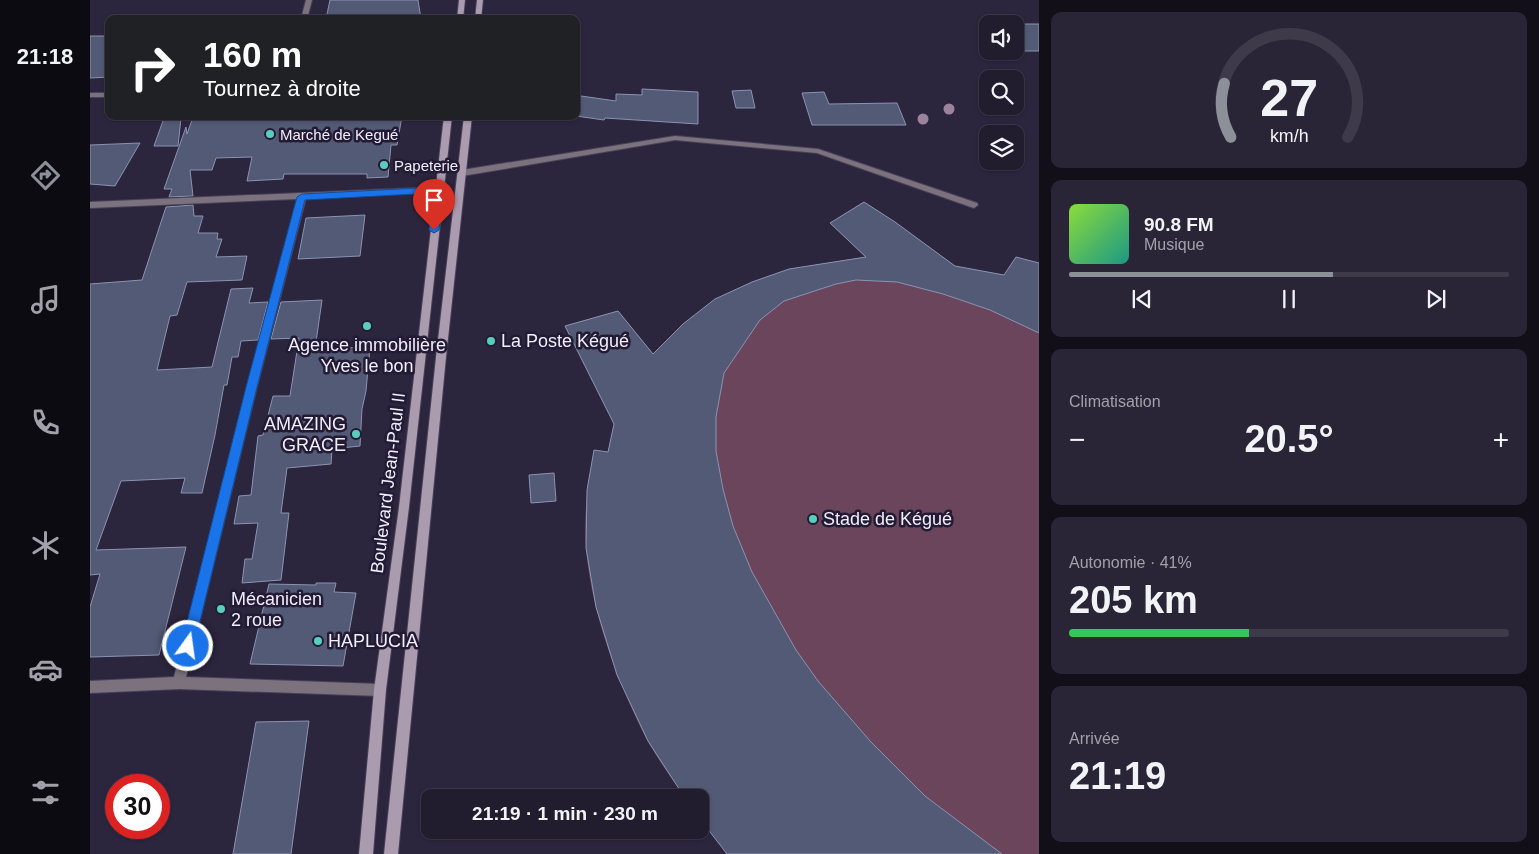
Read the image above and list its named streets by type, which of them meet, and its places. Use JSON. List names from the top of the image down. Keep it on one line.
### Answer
{"streets":{"main road":["Boulevard Jean-Paul II"]},"places":["Marché de Kegué","Papeterie","Agence immobilière Yves le bon","La Poste Kégué","AMAZING GRACE","Stade de Kégué","Mécanicien 2 roue","HAPLUCIA"],"page":{"tabs":"21:18","turn":["160 m","Tournez à droite"],"song":["90.8 FM","Musique"],"tile":["Climatisation",["Autonomie · 41%","205 km"],["Arrivée","21:19"]],"heat":["−","20.5°","+"],"limit":"30","trip":"21:19 · 1 min · 230 m","gauge":["27","km/h"]}}
